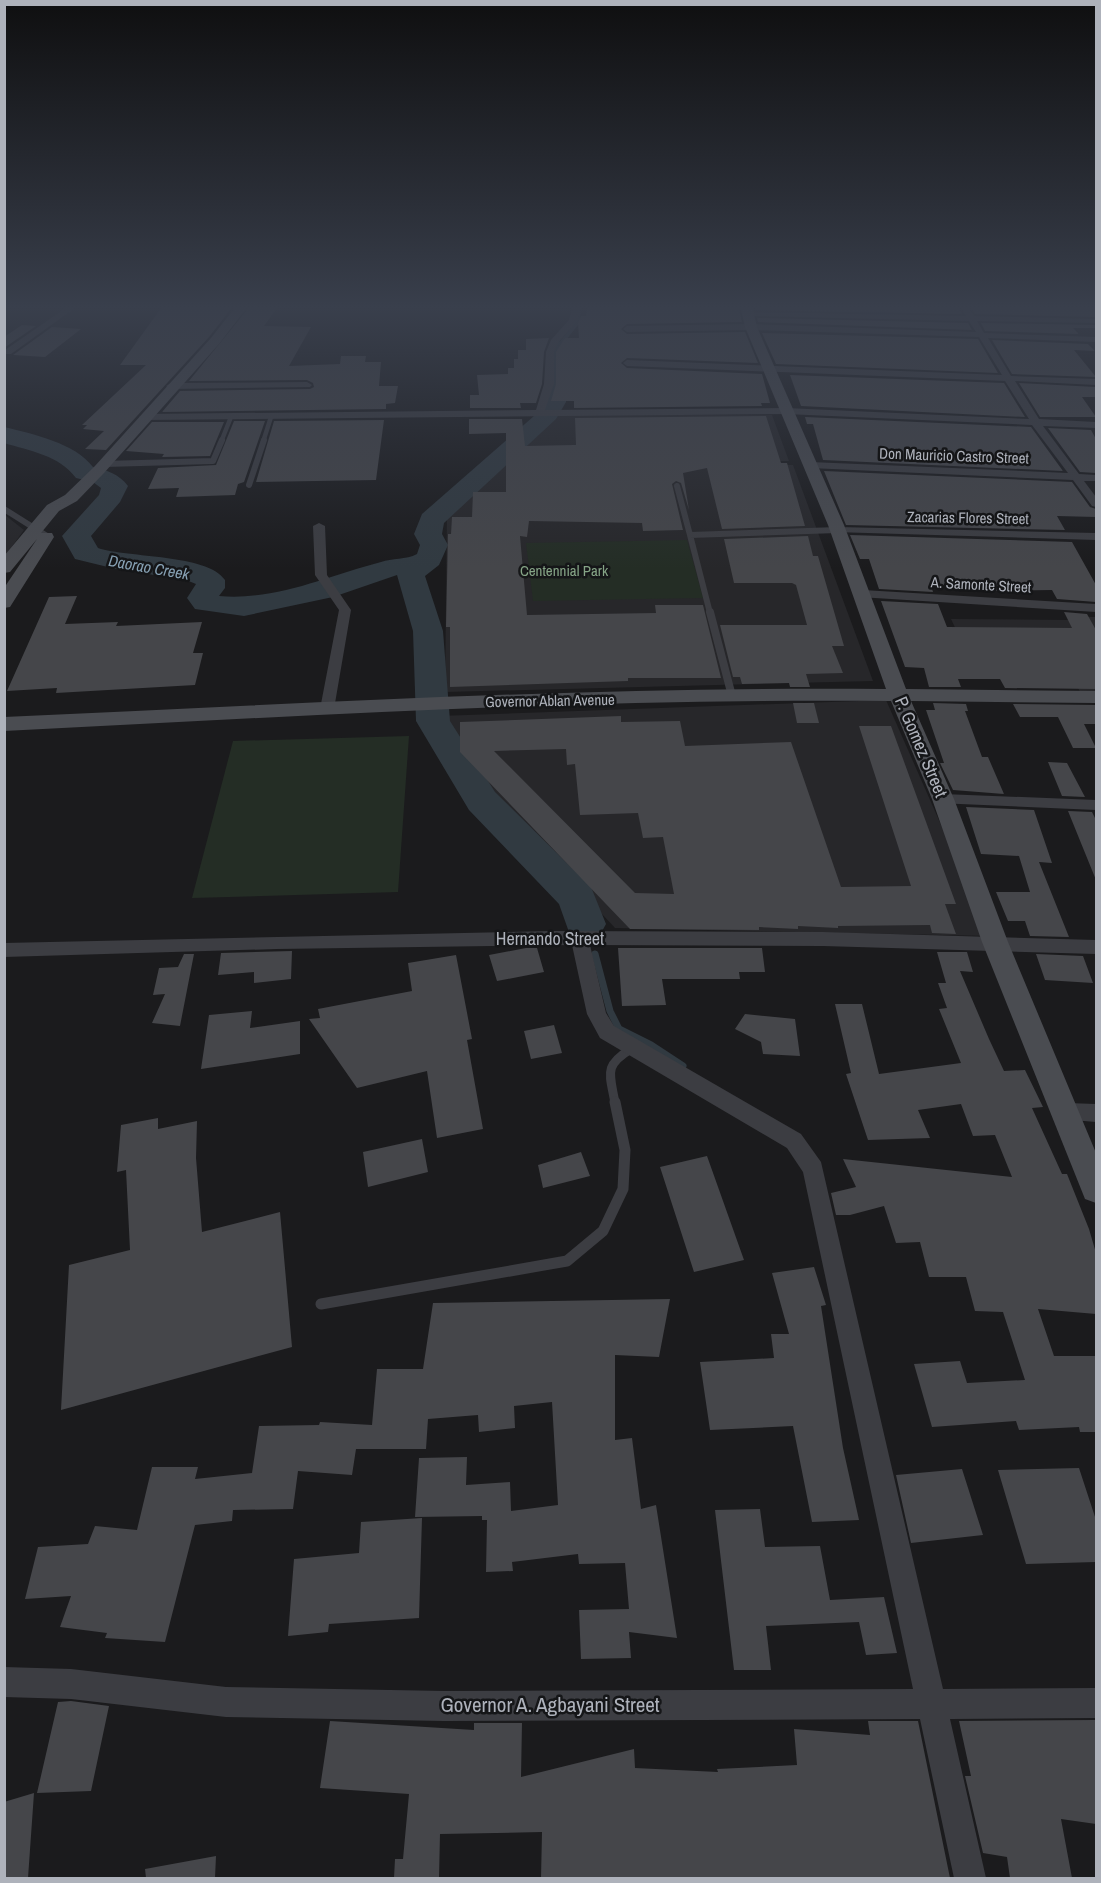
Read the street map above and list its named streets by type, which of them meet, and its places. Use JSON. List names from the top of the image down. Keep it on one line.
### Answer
{"streets":{"main road":["Governor Ablan Avenue","P. Gomez Street"],"street":["Don Mauricio Castro Street","Zacarias Flores Street","A. Samonte Street","Hernando Street","Governor A. Agbayani Street"]},"crossings":[["Don Mauricio Castro Street","P. Gomez Street"],["Zacarias Flores Street","P. Gomez Street"],["A. Samonte Street","P. Gomez Street"],["Governor Ablan Avenue","P. Gomez Street"],["P. Gomez Street","Hernando Street"]],"water":["Daorao Creek"],"parks":["Centennial Park"]}
